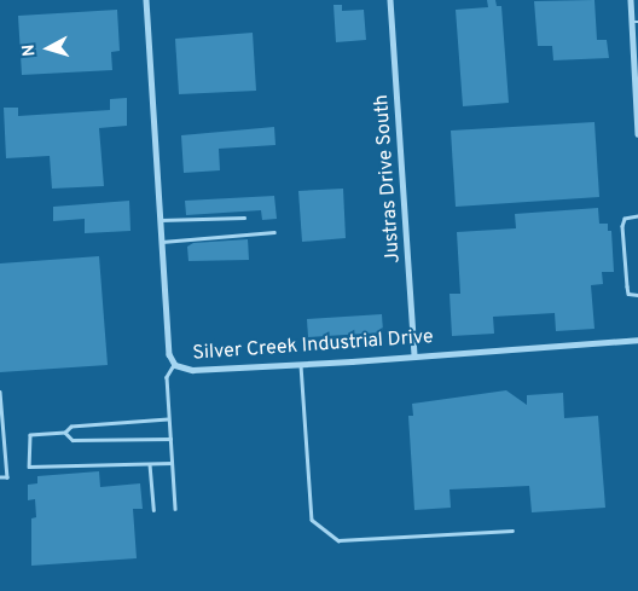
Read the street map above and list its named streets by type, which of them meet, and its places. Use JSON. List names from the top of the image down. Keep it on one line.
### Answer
{"streets":{"street":["Justras Drive South","Silver Creek Industrial Drive"]},"crossings":[["Justras Drive South","Silver Creek Industrial Drive"]],"north":"left"}
